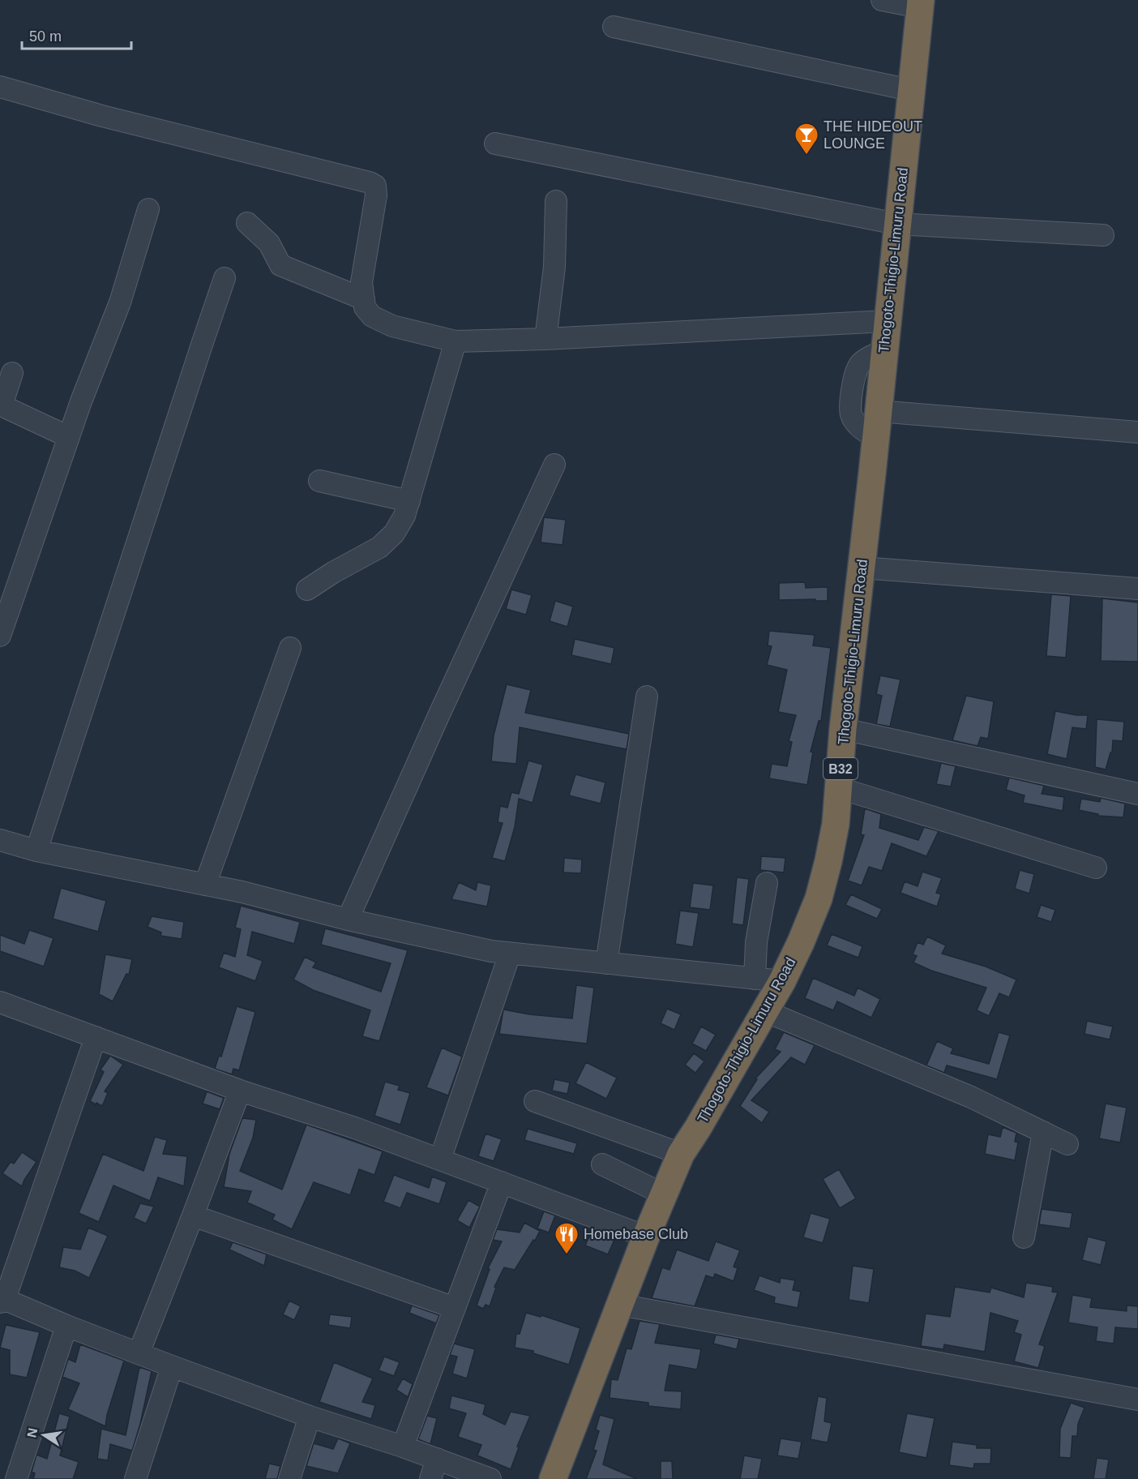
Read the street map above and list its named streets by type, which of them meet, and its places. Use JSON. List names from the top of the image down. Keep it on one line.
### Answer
{"streets":{"highway":["Thogoto-Thigio-Limuru Road","B32"]},"places":{"bar":["THE HIDEOUT LOUNGE"],"restaurant":["Homebase Club"]},"scale_bar":"50 m","north":"left"}
